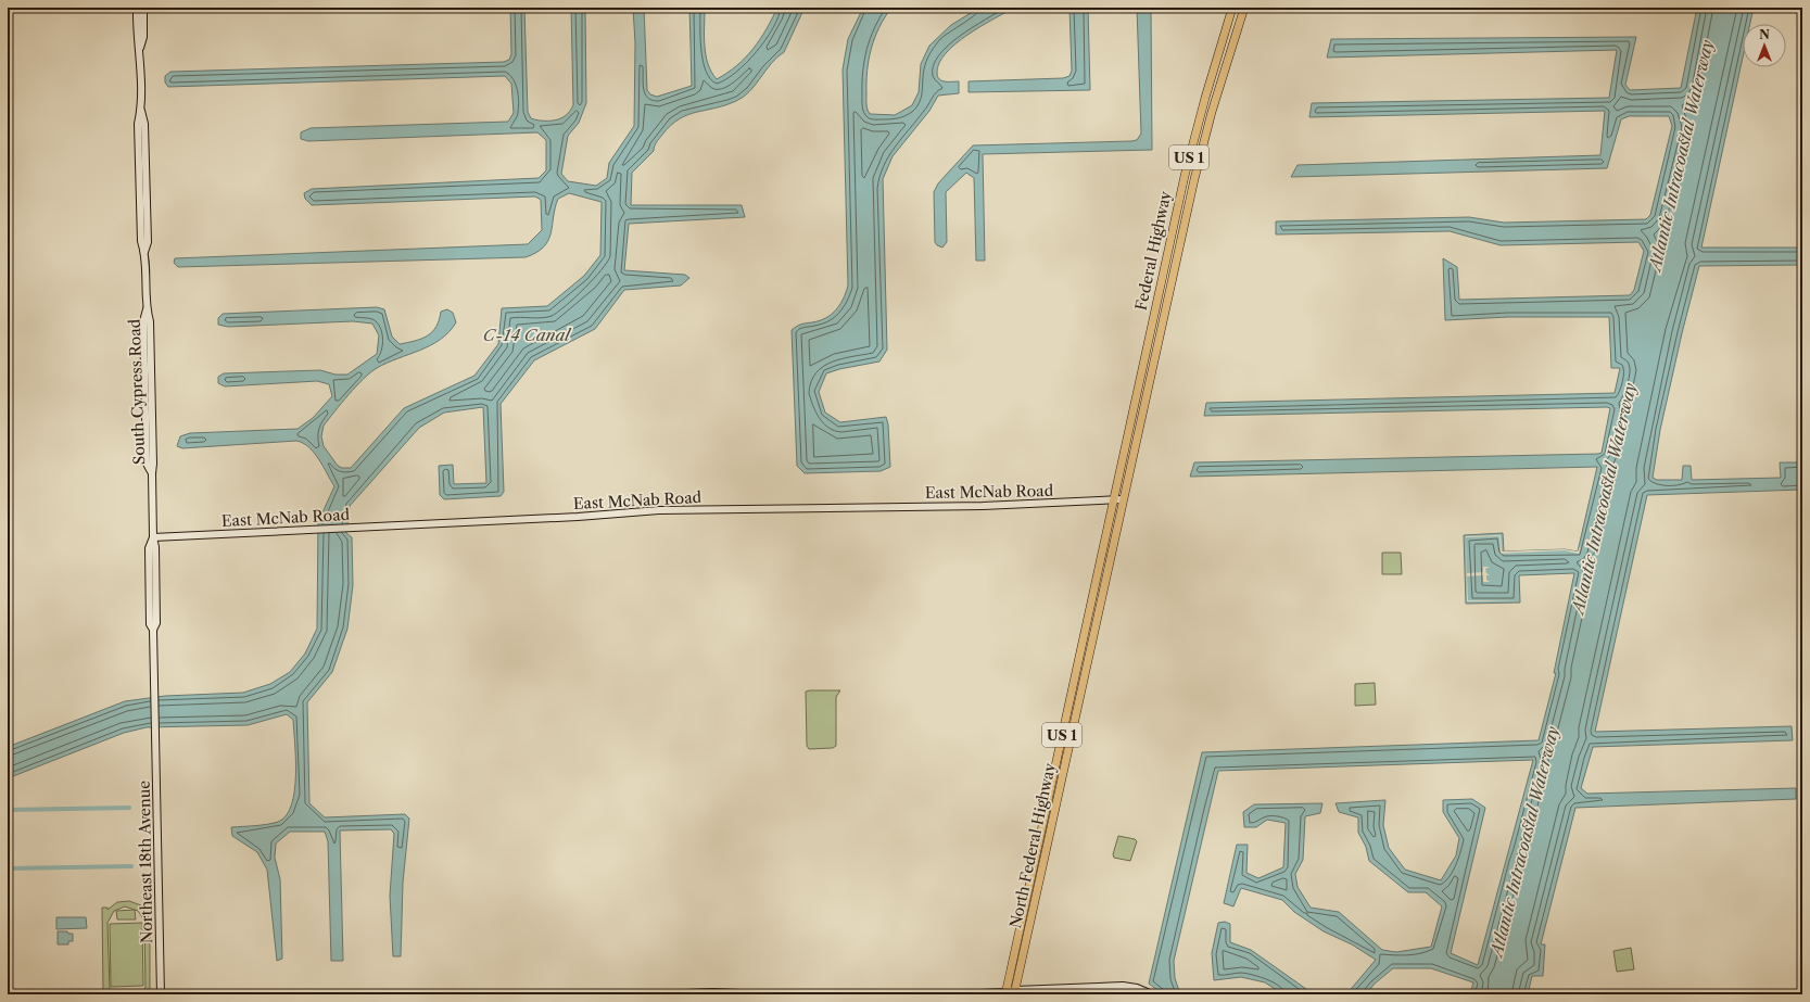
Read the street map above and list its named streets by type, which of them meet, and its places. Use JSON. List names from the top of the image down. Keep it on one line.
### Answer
{"streets":{"main road":["US 1","Federal Highway","North Federal Highway"],"street":["South Cypress Road","East McNab Road","Northeast 18th Avenue"]},"crossings":[["Federal Highway","East McNab Road"],["Federal Highway","North Federal Highway"],["South Cypress Road","East McNab Road"],["South Cypress Road","Northeast 18th Avenue"],["East McNab Road","North Federal Highway"]],"water":["Atlantic Intracoastal Waterway","C-14 Canal"],"north":"top"}
